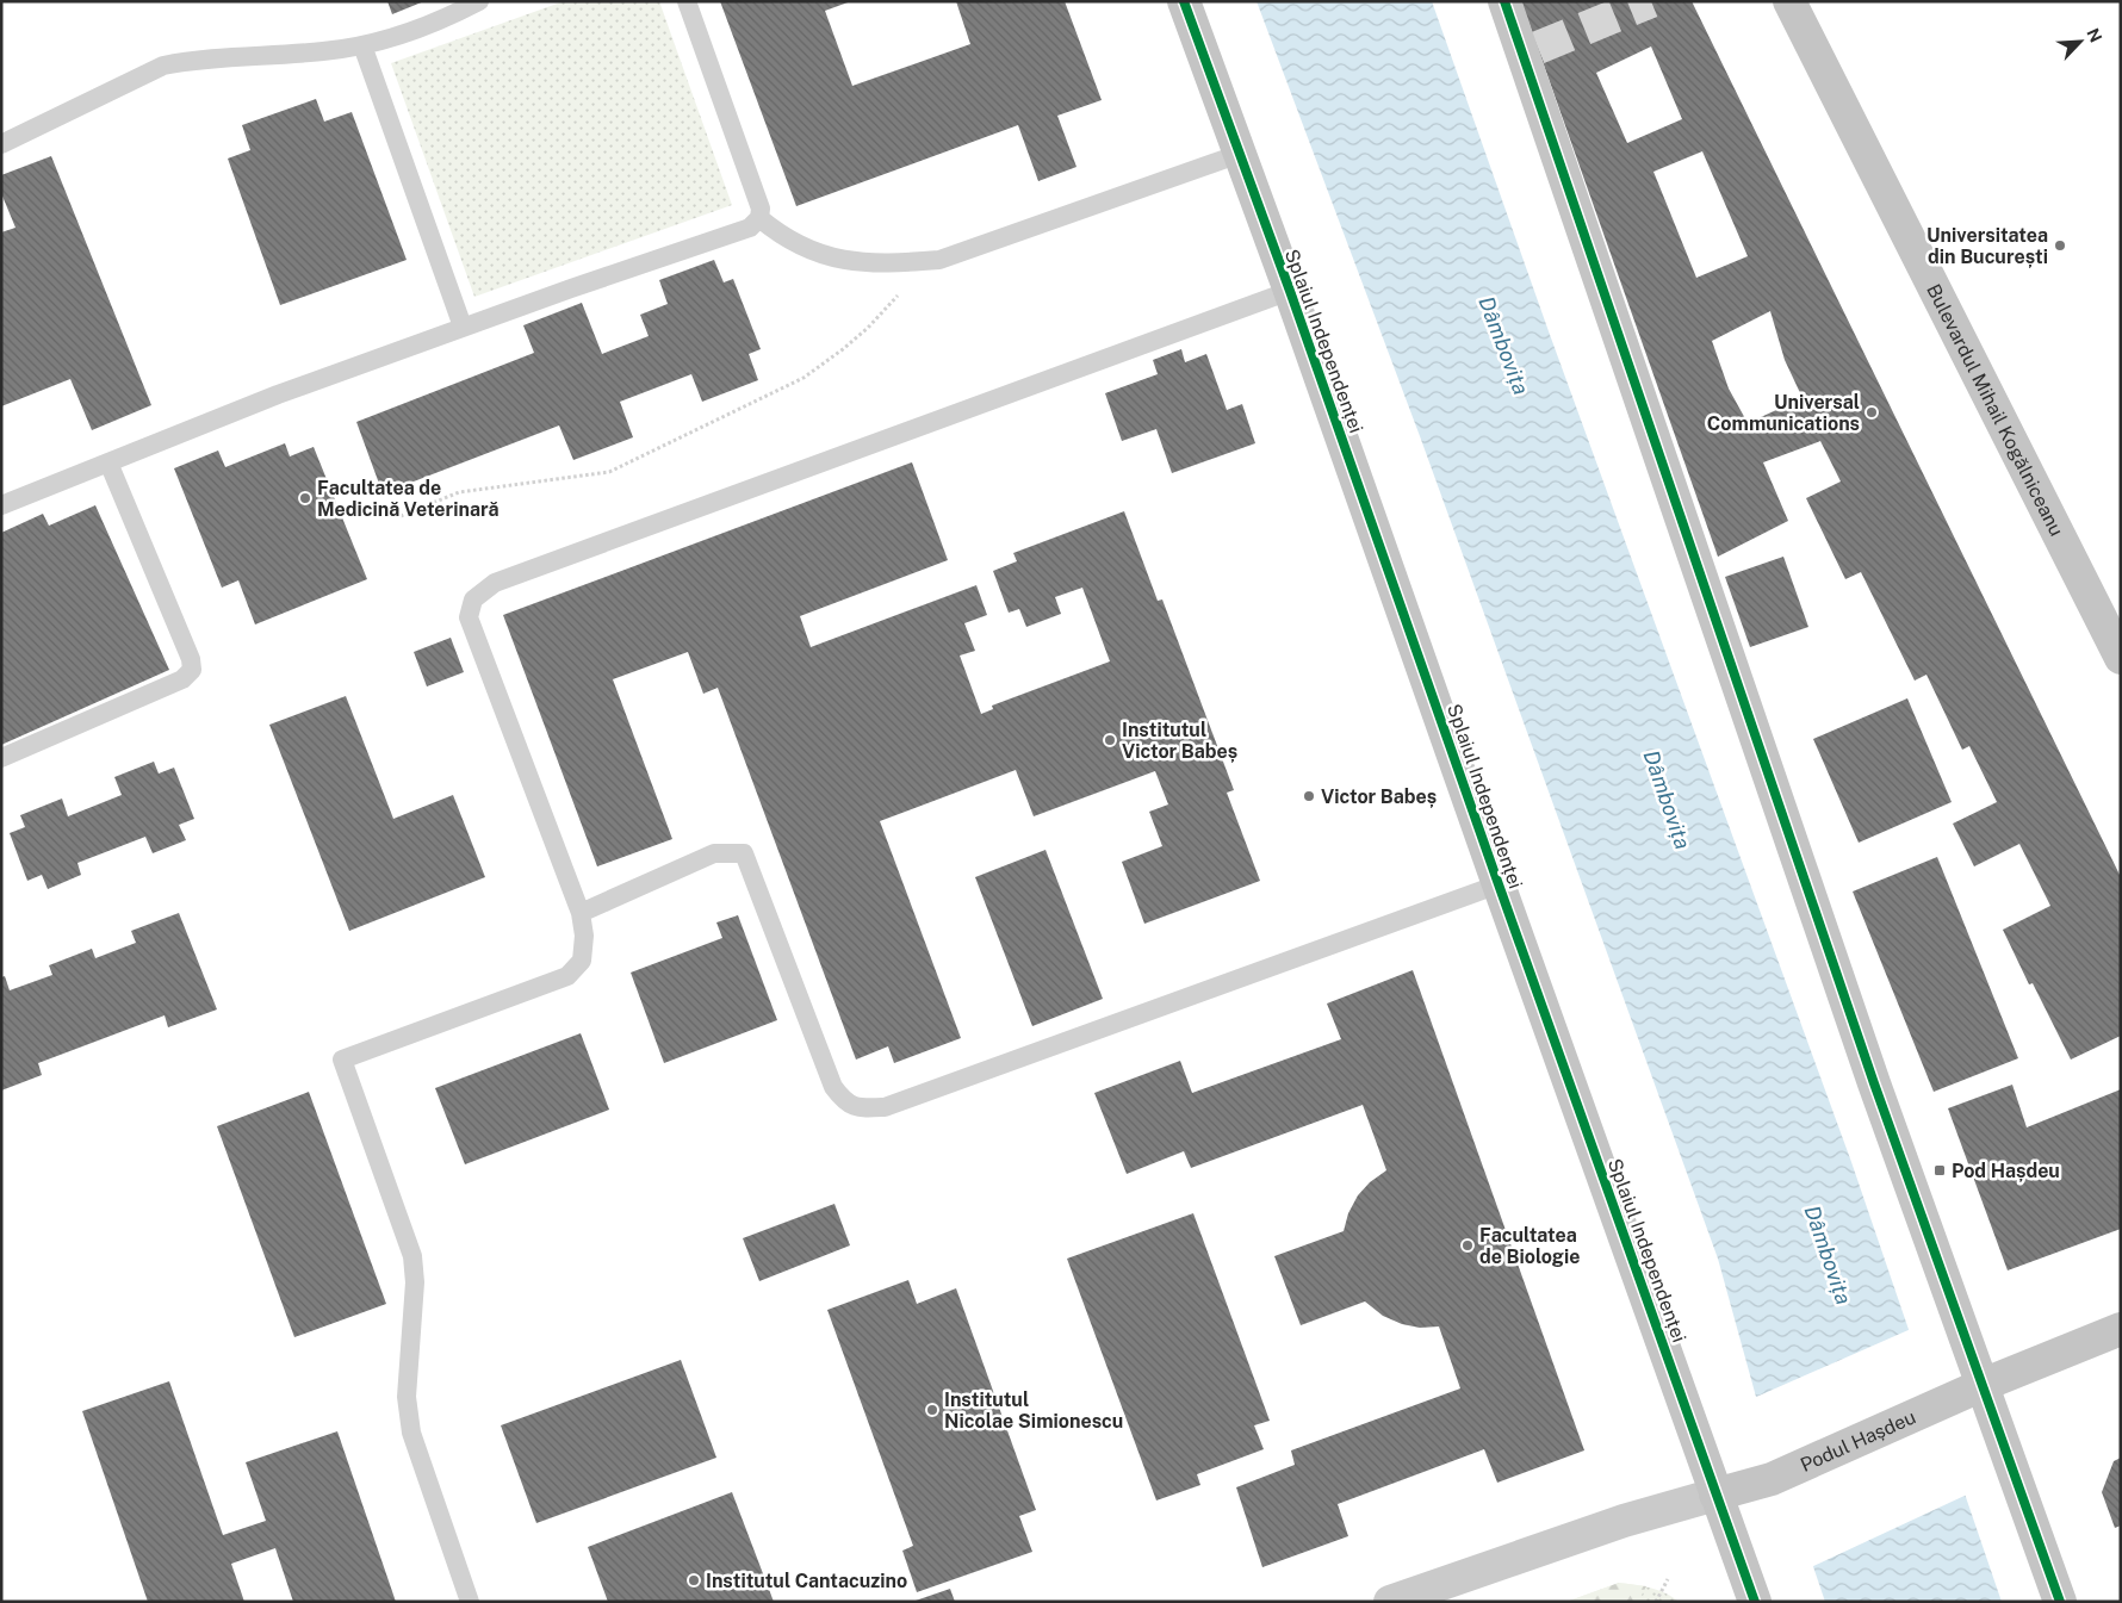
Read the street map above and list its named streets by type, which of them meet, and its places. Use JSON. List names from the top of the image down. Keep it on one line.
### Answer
{"streets":{"main road":["Splaiul Independenței","Bulevardul Mihail Kogălniceanu","Podul Hașdeu"]},"crossings":[["Splaiul Independenței","Podul Hașdeu"]],"water":["Dâmbovița"],"places":{"other":["Universitatea din București","Universal Communications","Facultatea de Medicină Veterinară","Institutul Victor Babeș","Victor Babeș","Facultatea de Biologie","Institutul Nicolae Simionescu","Institutul Cantacuzino"],"transit":["Pod Hașdeu"]},"north":"top right"}
